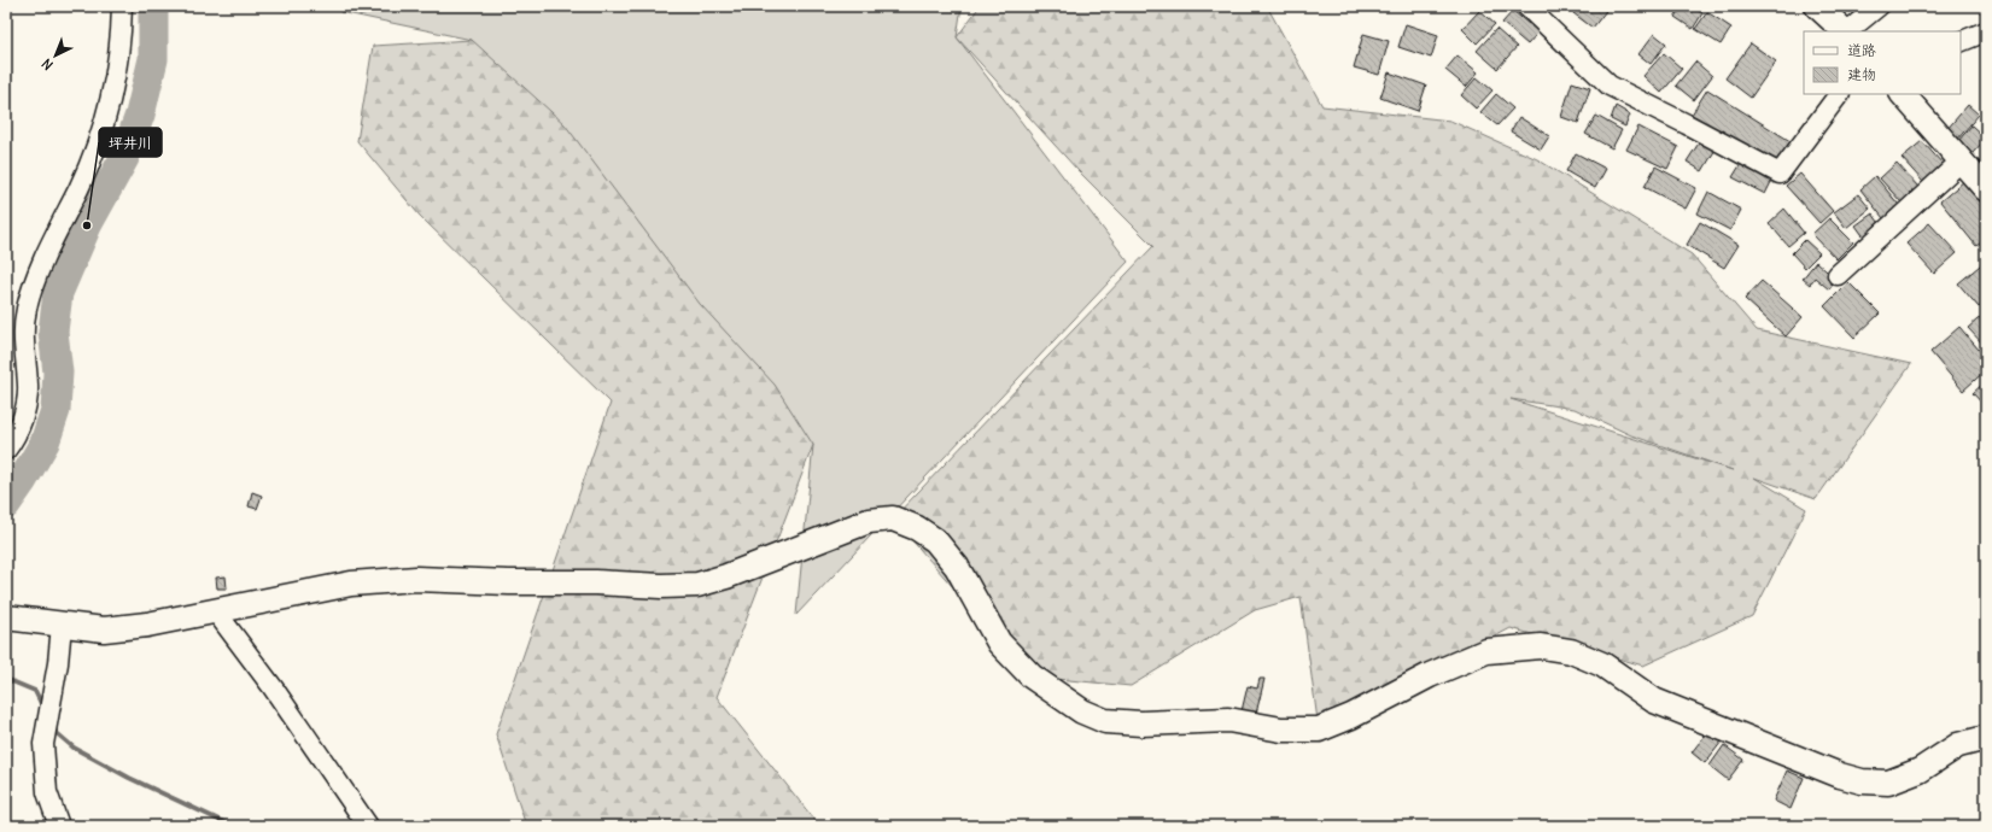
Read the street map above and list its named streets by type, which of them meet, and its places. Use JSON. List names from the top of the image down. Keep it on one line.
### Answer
{"places":["坪井川"],"legend":["道路","建物"],"north":"bottom left"}
